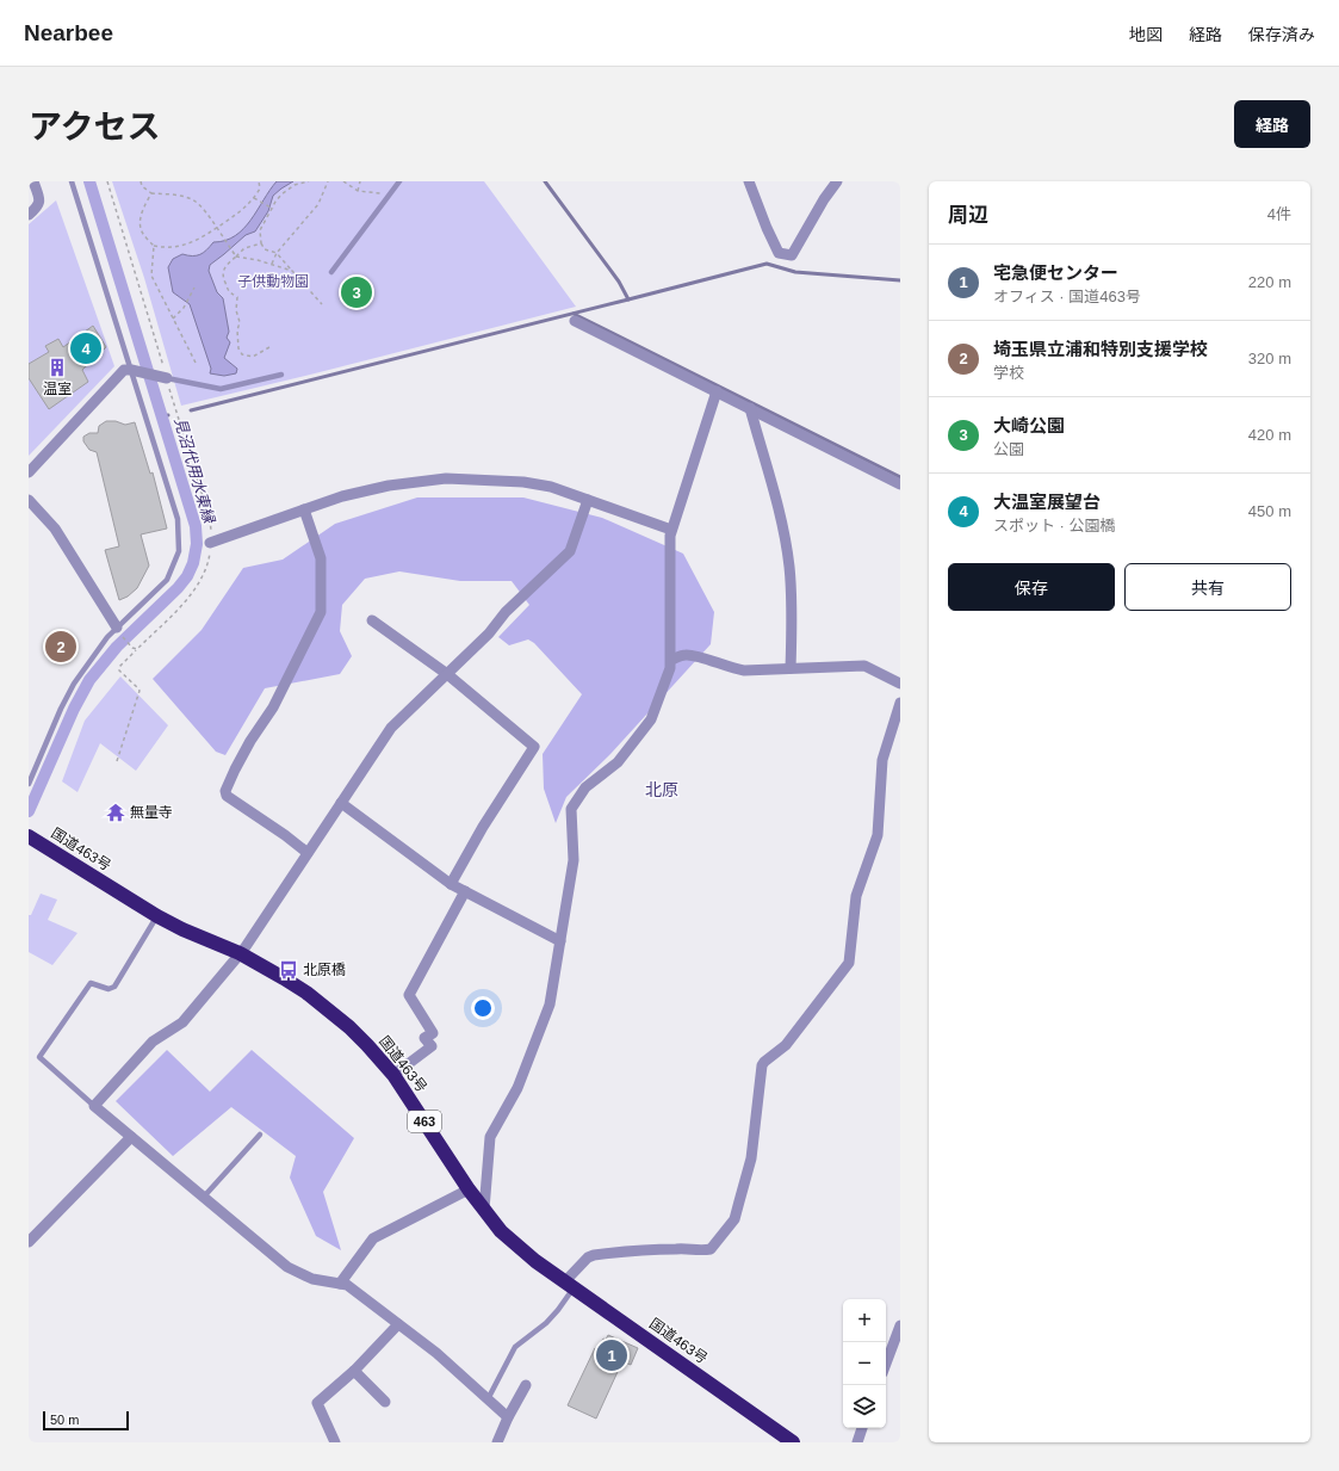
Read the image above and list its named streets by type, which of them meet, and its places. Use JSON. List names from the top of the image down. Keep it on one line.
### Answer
{"streets":{"highway":["国道463号","463"]},"districts":["北原"],"water":["見沼代用水東縁"],"parks":["子供動物園"],"places":{"building":["温室"],"temple":["無量寺"],"bus stop":["北原橋"]},"scale_bar":"50 m","page":{"header":"Nearbee","nav":["地図","経路","保存済み"],"title":"アクセス","buttons":["経路",["保存","共有"]],"heading":["周辺","4件"],"list":[{"mark":"1","name":"宅急便センター","note":"オフィス · 国道463号","value":"220 m"},{"mark":"2","name":"埼玉県立浦和特別支援学校","note":"学校","value":"320 m"},{"mark":"3","name":"大崎公園","note":"公園","value":"420 m"},{"mark":"4","name":"大温室展望台","note":"スポット · 公園橋","value":"450 m"}],"pins":["3","4","2","1"],"map_buttons":["+","−"],"scale":"50 m"}}
